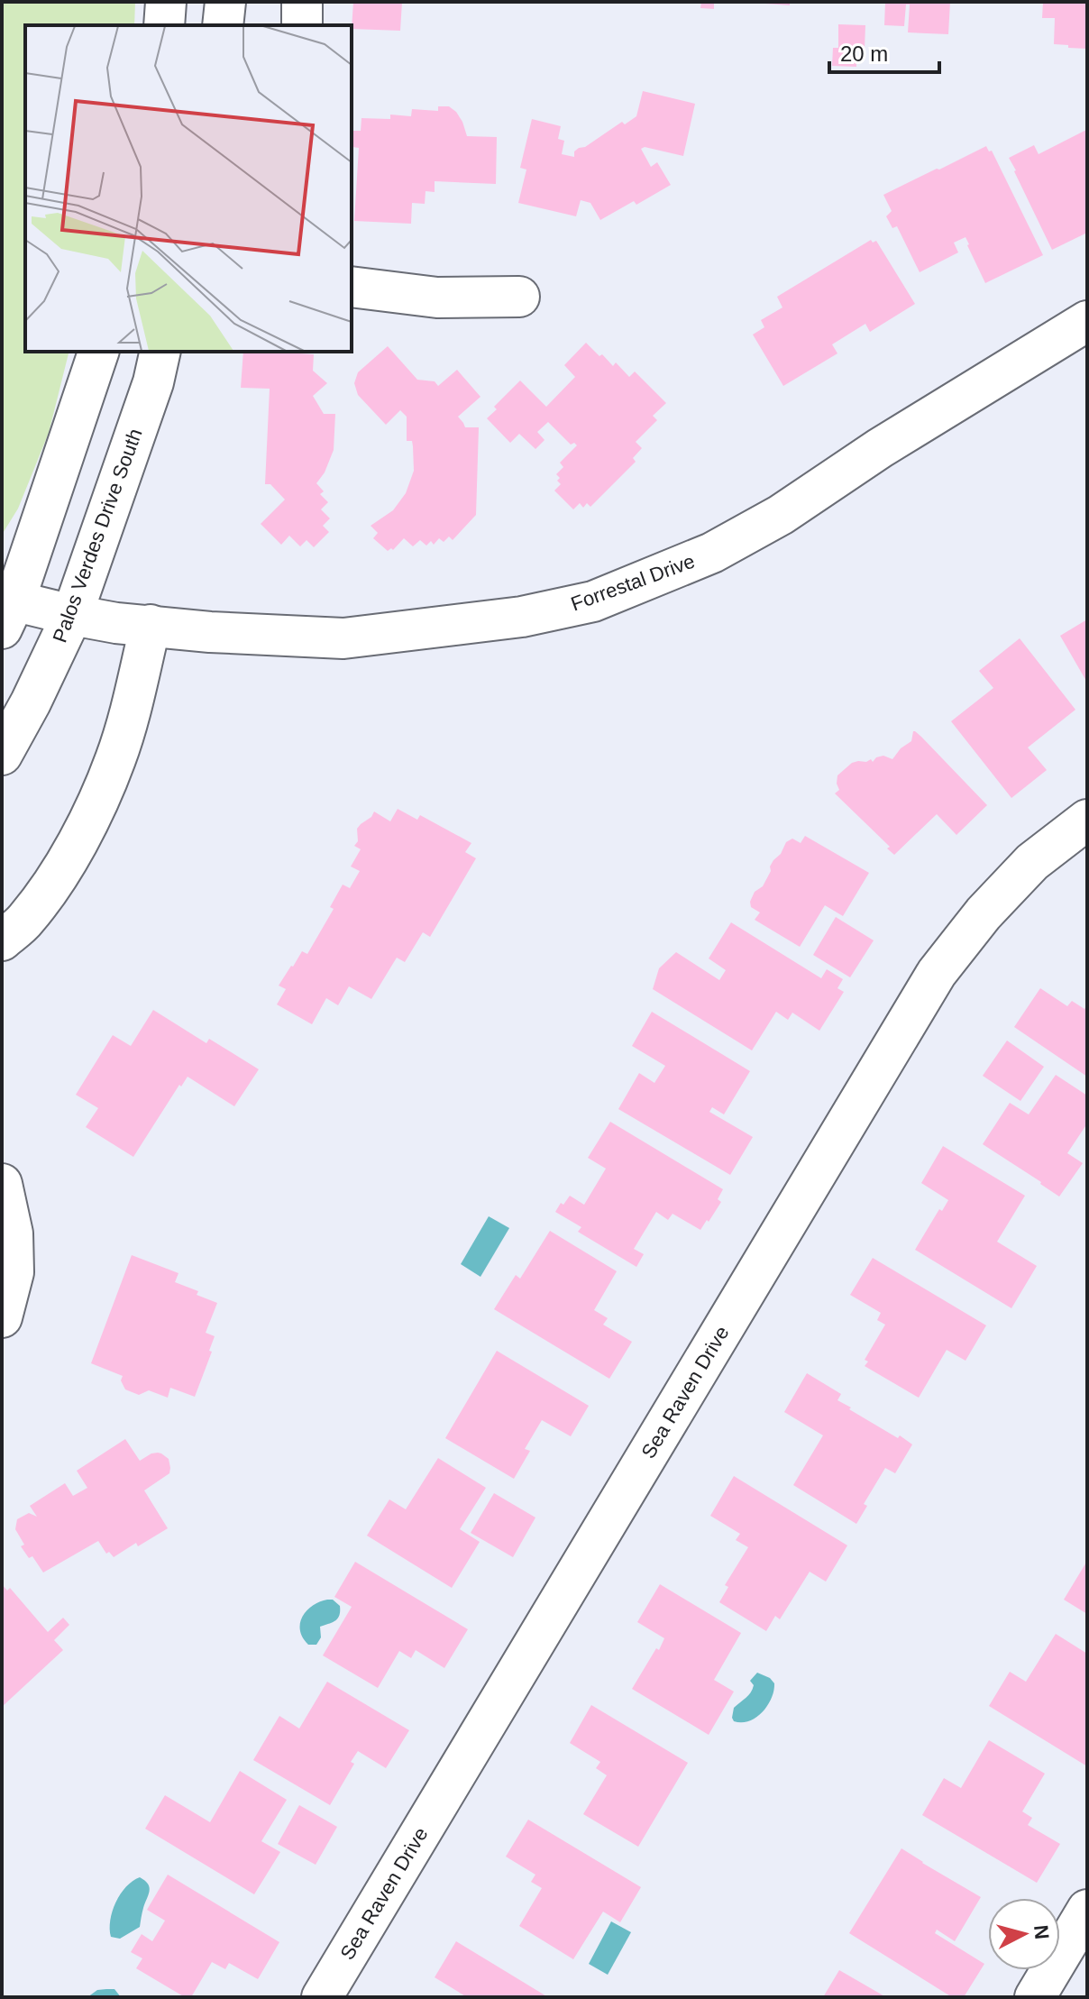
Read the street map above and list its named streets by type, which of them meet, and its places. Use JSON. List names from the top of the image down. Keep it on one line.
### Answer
{"streets":{"street":["Palos Verdes Drive South","Forrestal Drive","Sea Raven Drive"]},"crossings":[["Palos Verdes Drive South","Forrestal Drive"]],"scale_bar":"20 m","north":"right"}
